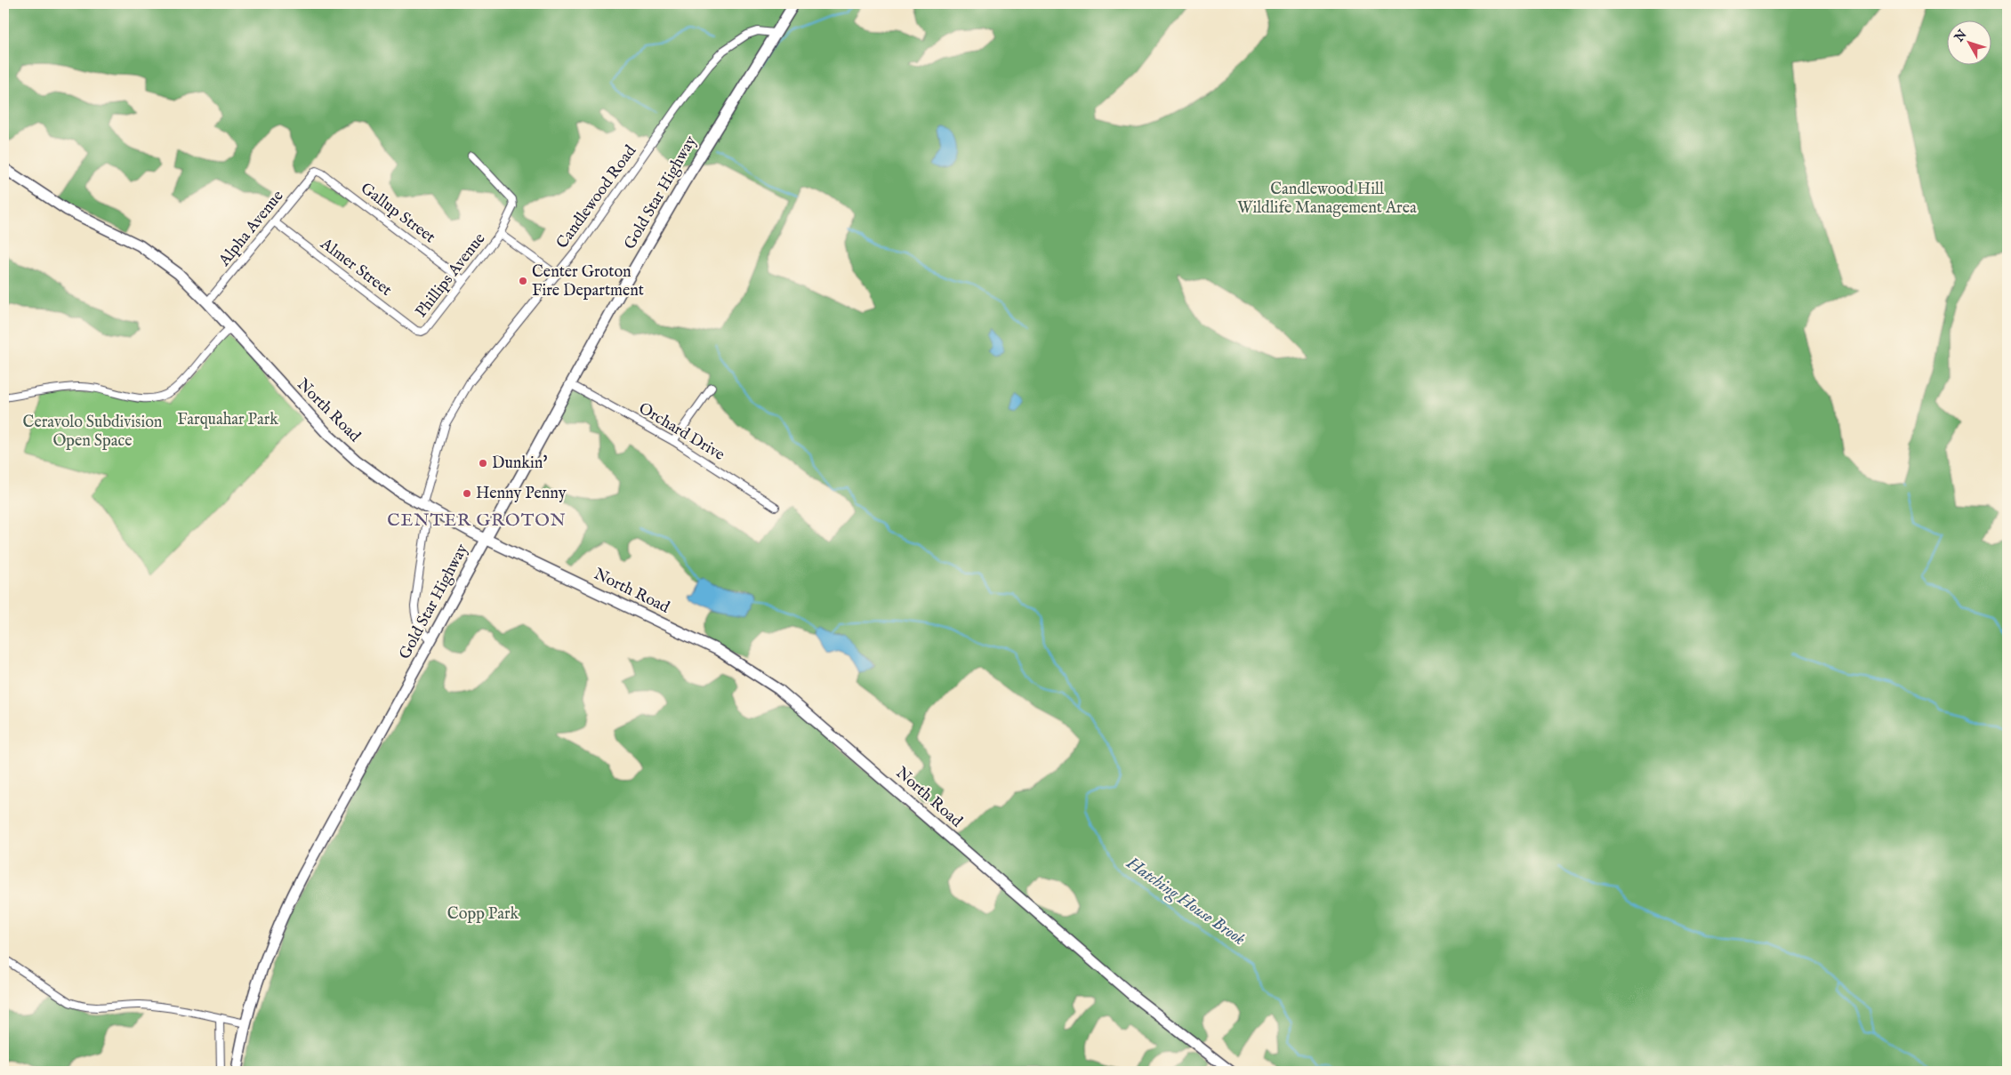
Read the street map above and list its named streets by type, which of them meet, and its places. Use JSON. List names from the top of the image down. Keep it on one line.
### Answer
{"streets":{"main road":["Gold Star Highway","North Road"],"street":["Candlewood Road","Gallup Street","Alpha Avenue","Almer Street","Phillips Avenue","Orchard Drive"]},"crossings":[["Gold Star Highway","Candlewood Road"],["Gold Star Highway","North Road"],["Gold Star Highway","Orchard Drive"],["Candlewood Road","North Road"],["Gallup Street","Alpha Avenue"],["Gallup Street","Phillips Avenue"],["Alpha Avenue","Almer Street"],["Alpha Avenue","North Road"],["Almer Street","Phillips Avenue"]],"districts":["CENTER GROTON"],"water":["Hatching House Brook"],"parks":["Candlewood Hill Wildlife Management Area","Farquahar Park","Ceravolo Subdivision Open Space","Copp Park"],"places":["Center Groton Fire Department","Dunkin'","Henny Penny"],"north":"top left"}
